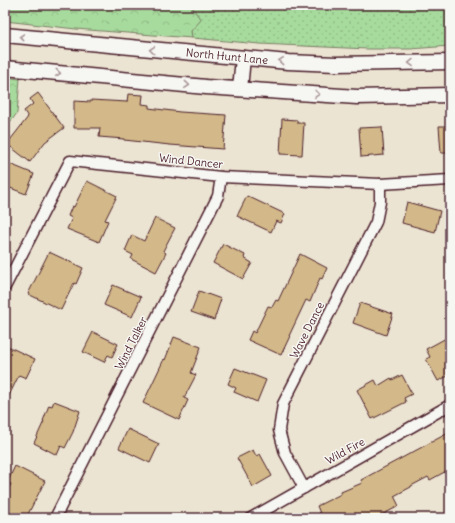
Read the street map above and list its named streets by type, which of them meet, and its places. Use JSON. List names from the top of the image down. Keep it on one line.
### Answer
{"streets":{"main road":["North Hunt Lane"],"street":["Wind Dancer","Wave Dance","Wind Talker","Wild Fire"]},"crossings":[["Wind Dancer","Wave Dance"],["Wind Dancer","Wind Talker"],["Wave Dance","Wild Fire"]]}
